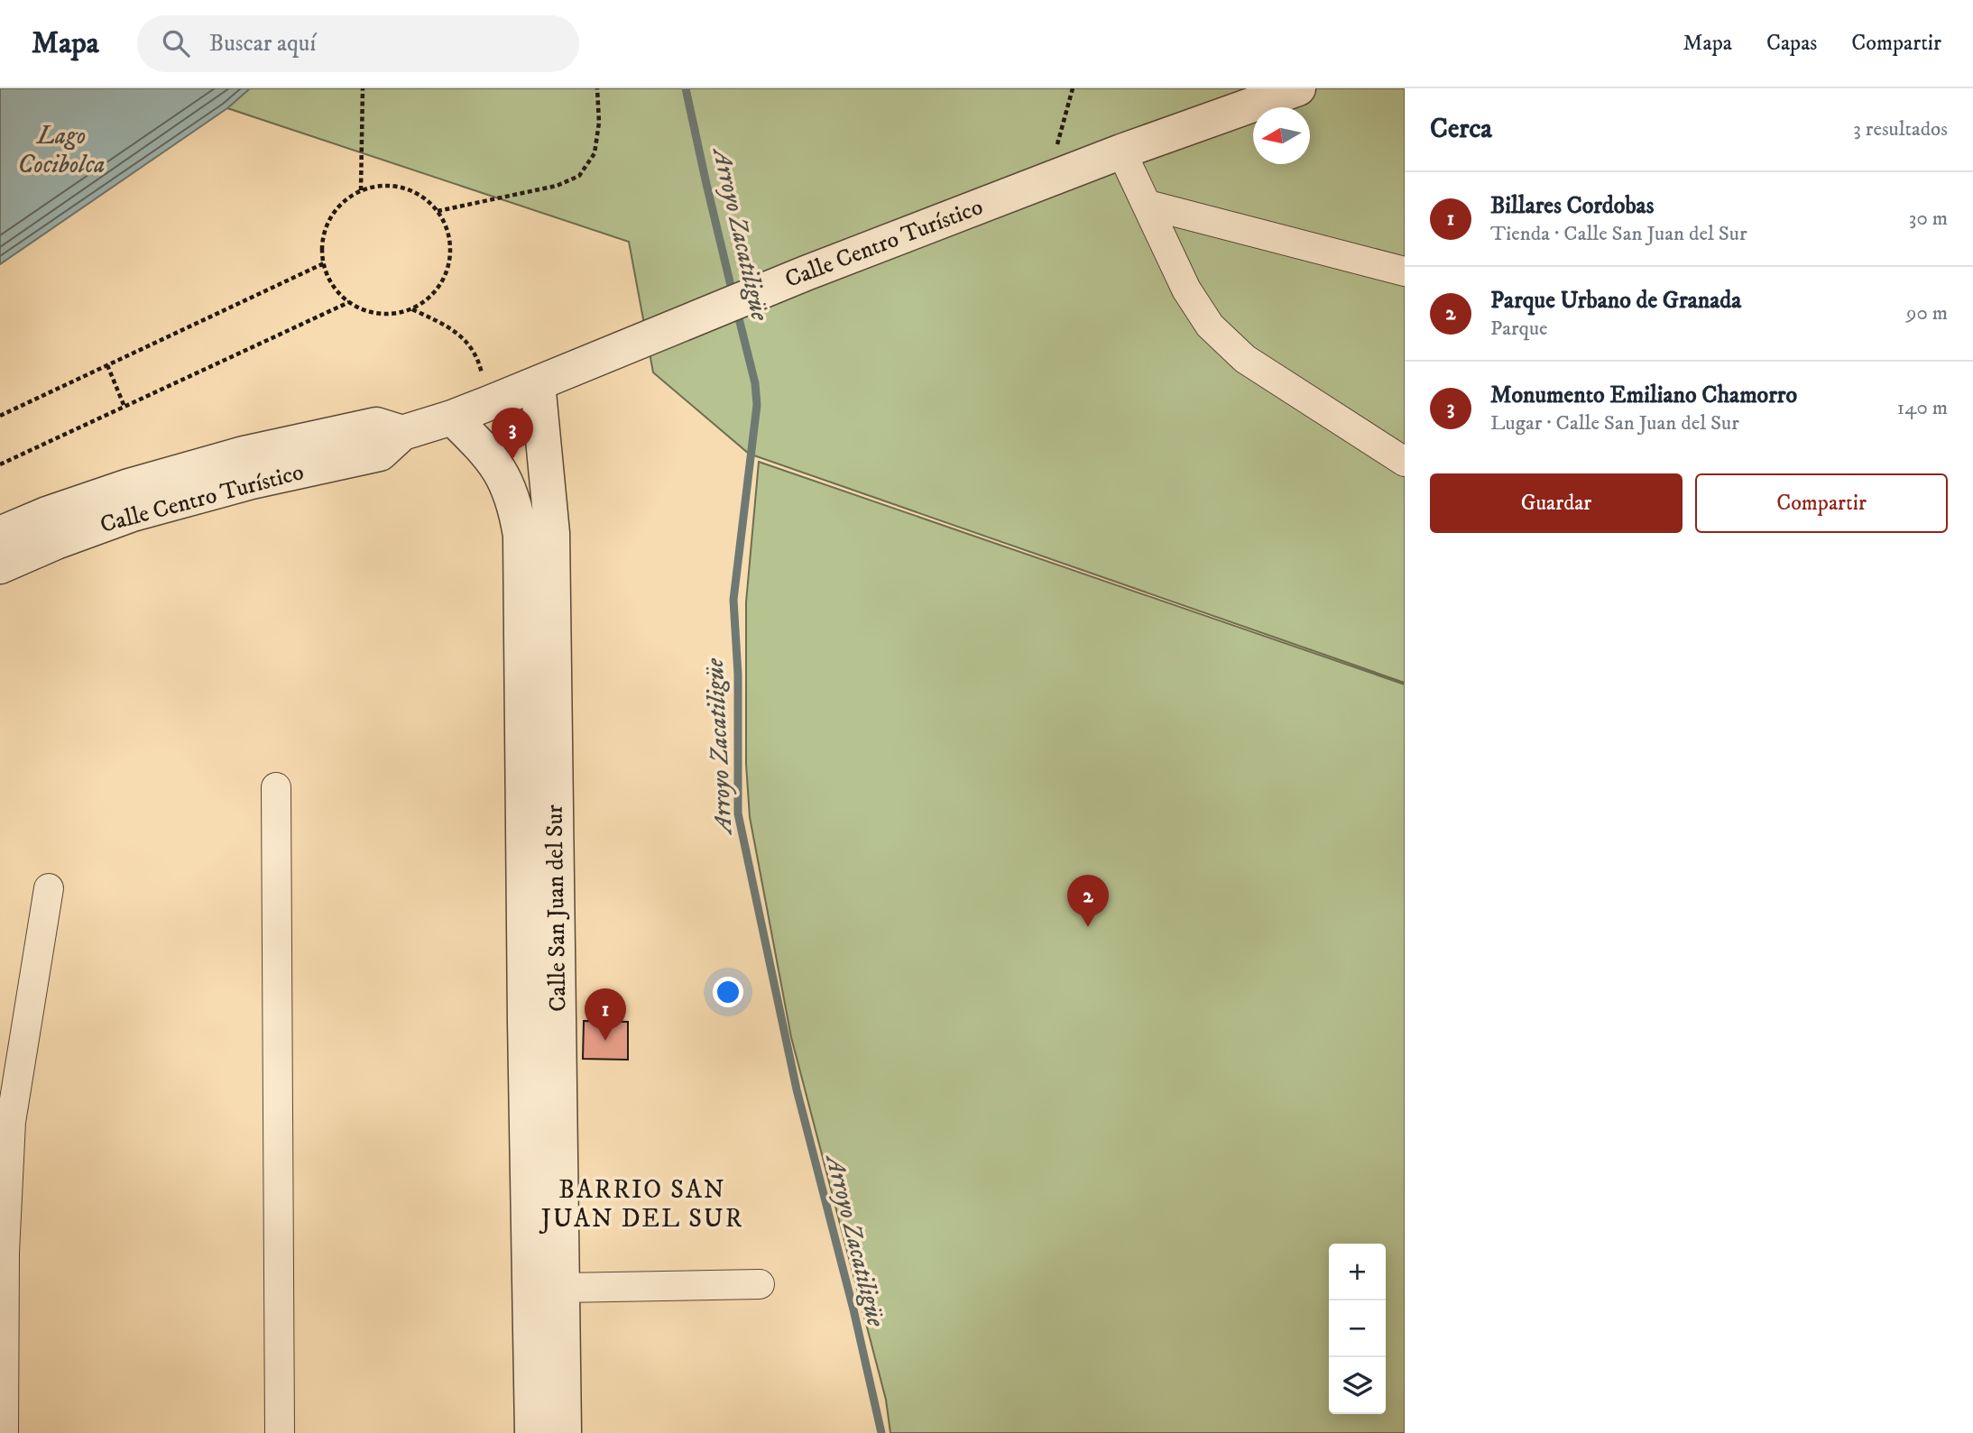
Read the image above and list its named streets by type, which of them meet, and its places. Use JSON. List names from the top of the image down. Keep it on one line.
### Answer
{"streets":{"street":["Calle Centro Turístico","Calle San Juan del Sur"]},"crossings":[["Calle Centro Turístico","Calle San Juan del Sur"]],"districts":["BARRIO SAN JUAN DEL SUR"],"water":["Lago Cocibolca","Arroyo Zacatiligüe"],"north":"left","page":{"header":"Mapa","search":"Buscar aquí","nav":["Mapa","Capas","Compartir"],"heading":["Cerca","3 resultados"],"list":[{"mark":"1","name":"Billares Cordobas","note":"Tienda · Calle San Juan del Sur","value":"30 m"},{"mark":"2","name":"Parque Urbano de Granada","note":"Parque","value":"90 m"},{"mark":"3","name":"Monumento Emiliano Chamorro","note":"Lugar · Calle San Juan del Sur","value":"140 m"}],"pins":["3","2","1"],"buttons":["Guardar","Compartir"],"map_buttons":["+","−"]}}
